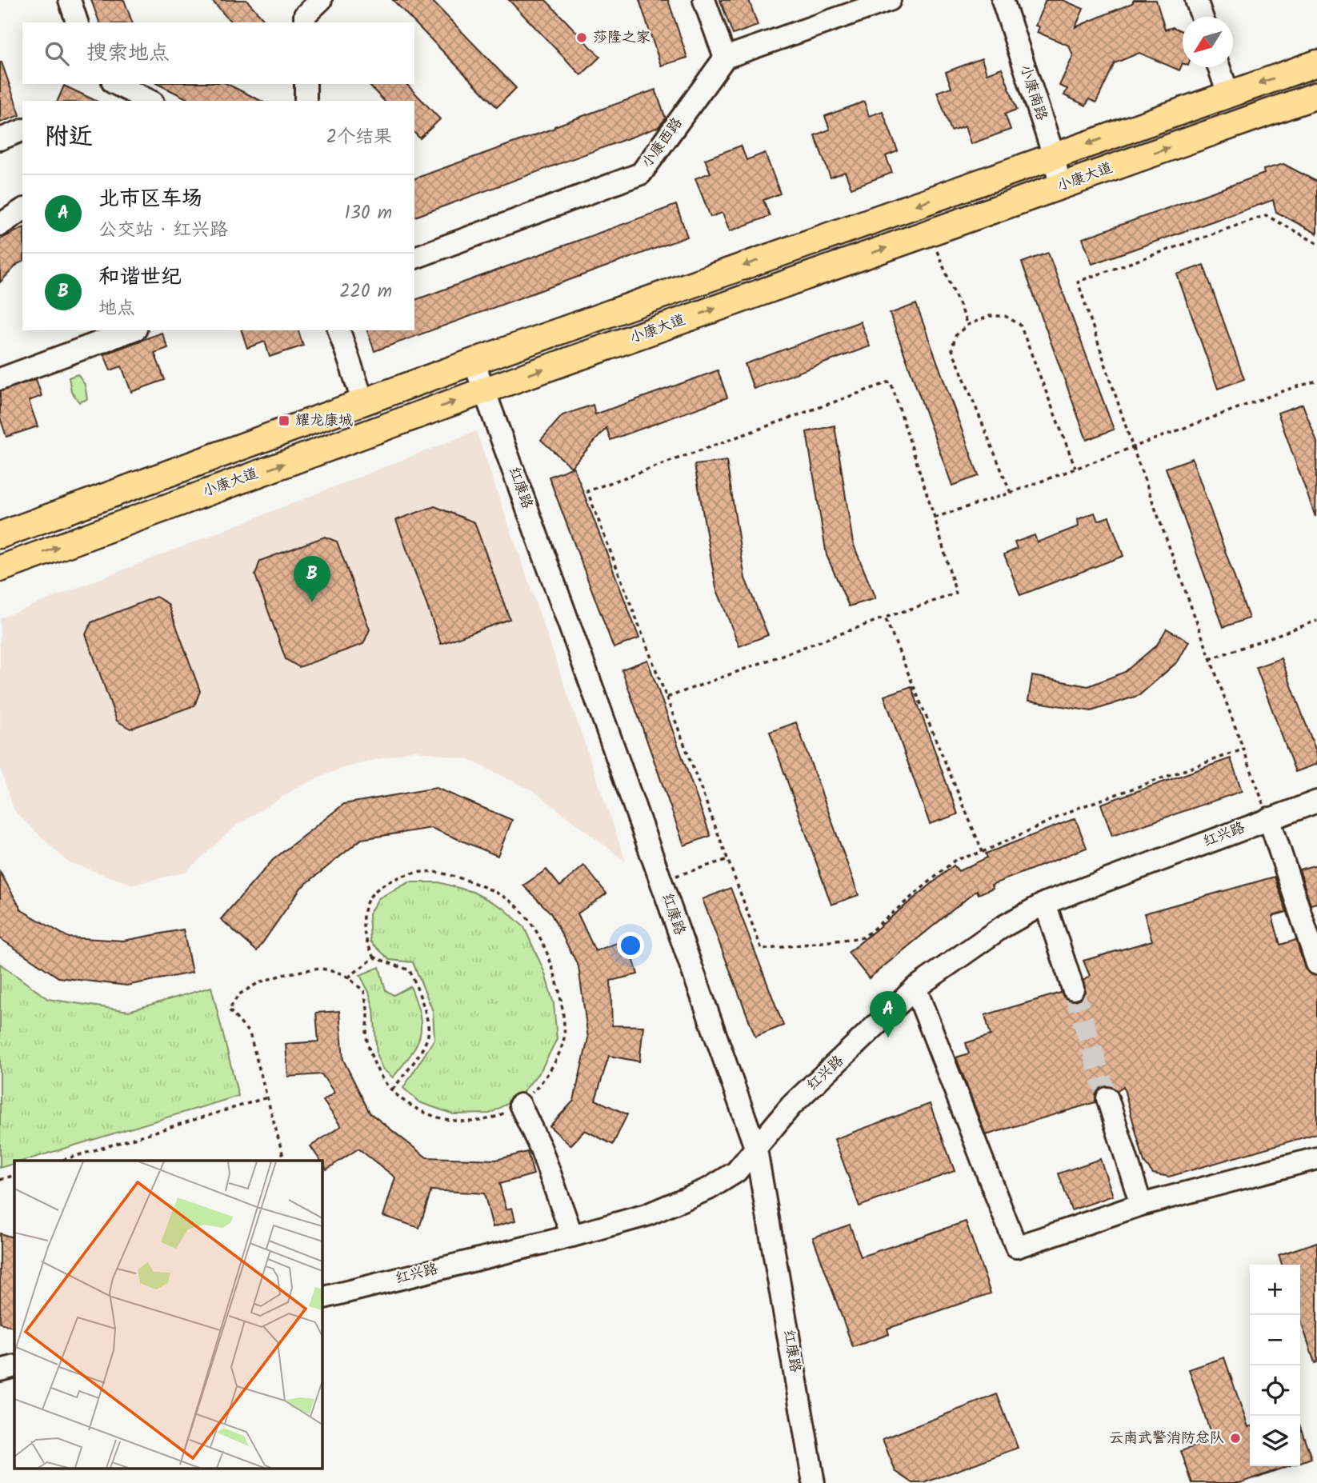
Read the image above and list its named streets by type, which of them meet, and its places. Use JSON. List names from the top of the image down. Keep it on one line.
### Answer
{"streets":{"main road":["小康大道"],"street":["小康南路","小康西路","红康路","红兴路"]},"crossings":[["小康南路","小康大道"],["小康大道","红康路"],["红康路","红兴路"]],"places":{"other":["莎隆之家","云南武警消防总队"],"transit":["耀龙康城"]},"north":"bottom left","page":{"search":"搜索地点","heading":["附近","2个结果"],"list":[{"mark":"A","name":"北市区车场","note":"公交站 · 红兴路","value":"130 m"},{"mark":"B","name":"和谐世纪","note":"地点","value":"220 m"}],"pins":["B","A"],"map_buttons":["+","−"]}}
